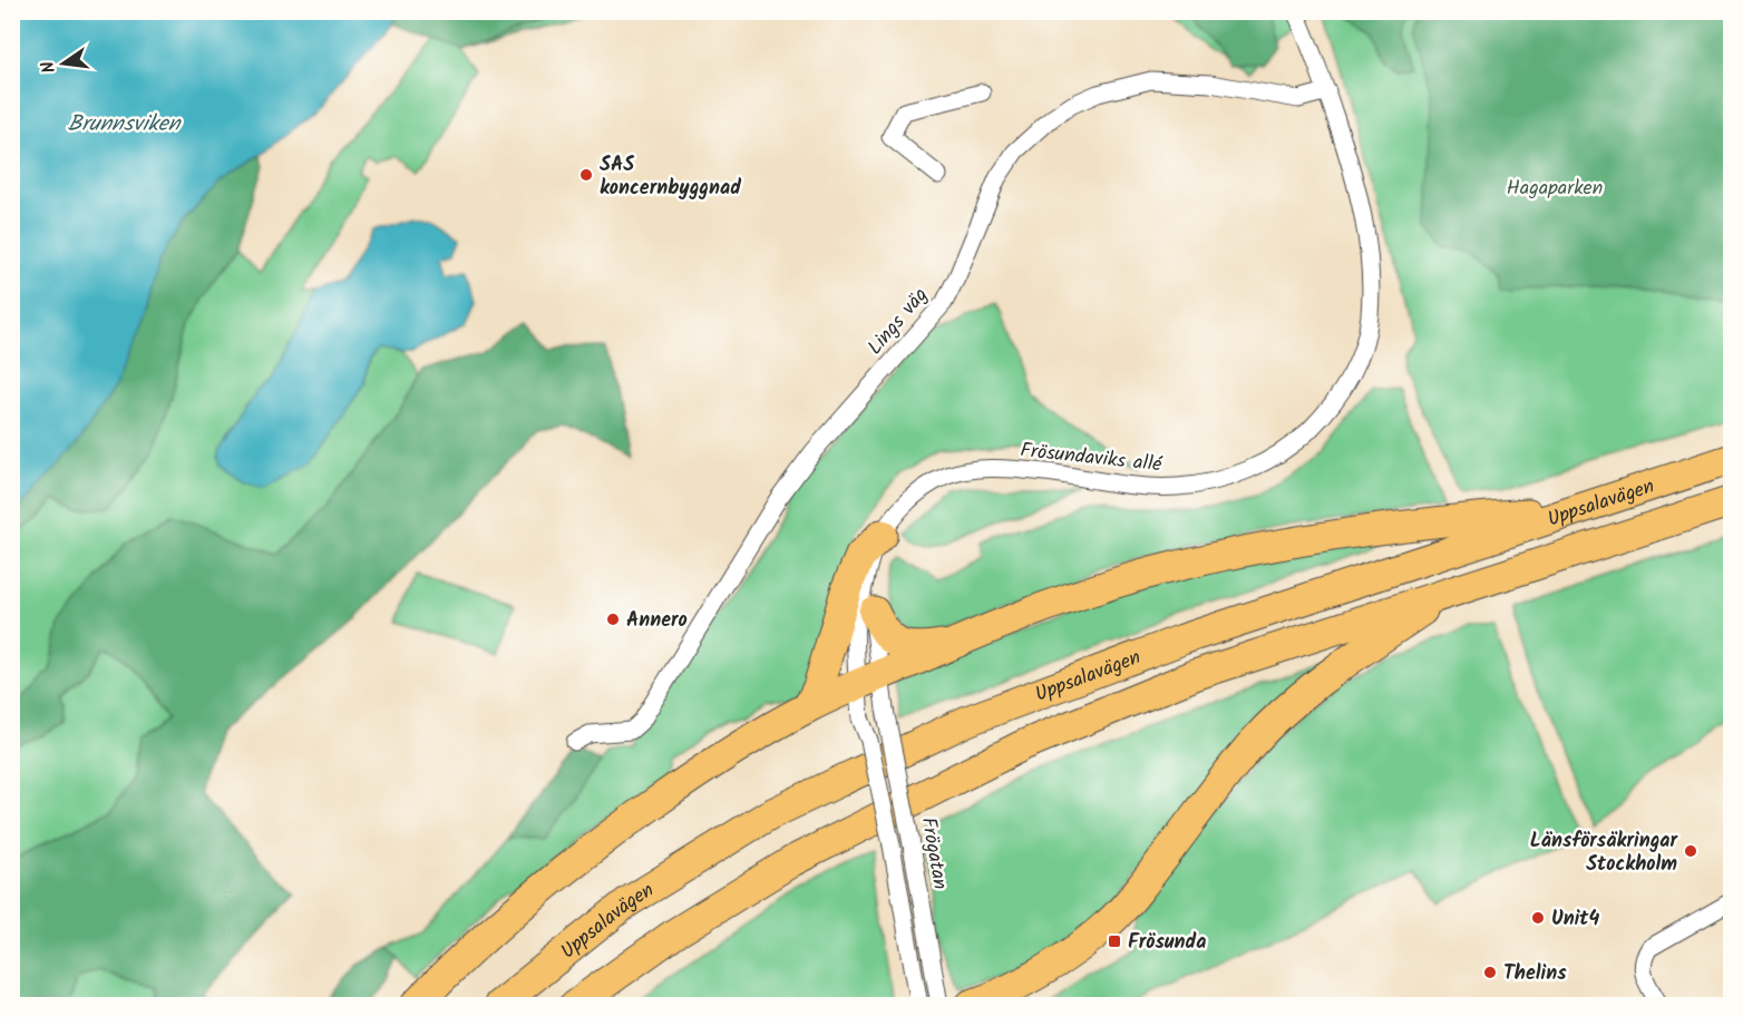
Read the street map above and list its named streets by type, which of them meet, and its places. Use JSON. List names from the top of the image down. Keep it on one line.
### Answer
{"streets":{"highway":["Uppsalavägen"],"street":["Lings väg","Frösundaviks allé","Frögatan"]},"crossings":[["Lings väg","Frösundaviks allé"],["Frösundaviks allé","Frögatan"]],"water":["Brunnsviken"],"parks":["Hagaparken"],"places":{"other":["SAS koncernbyggnad","Annero","Länsförsäkringar Stockholm","Unit4","Thelins"],"transit":["Frösunda"]},"north":"left"}
